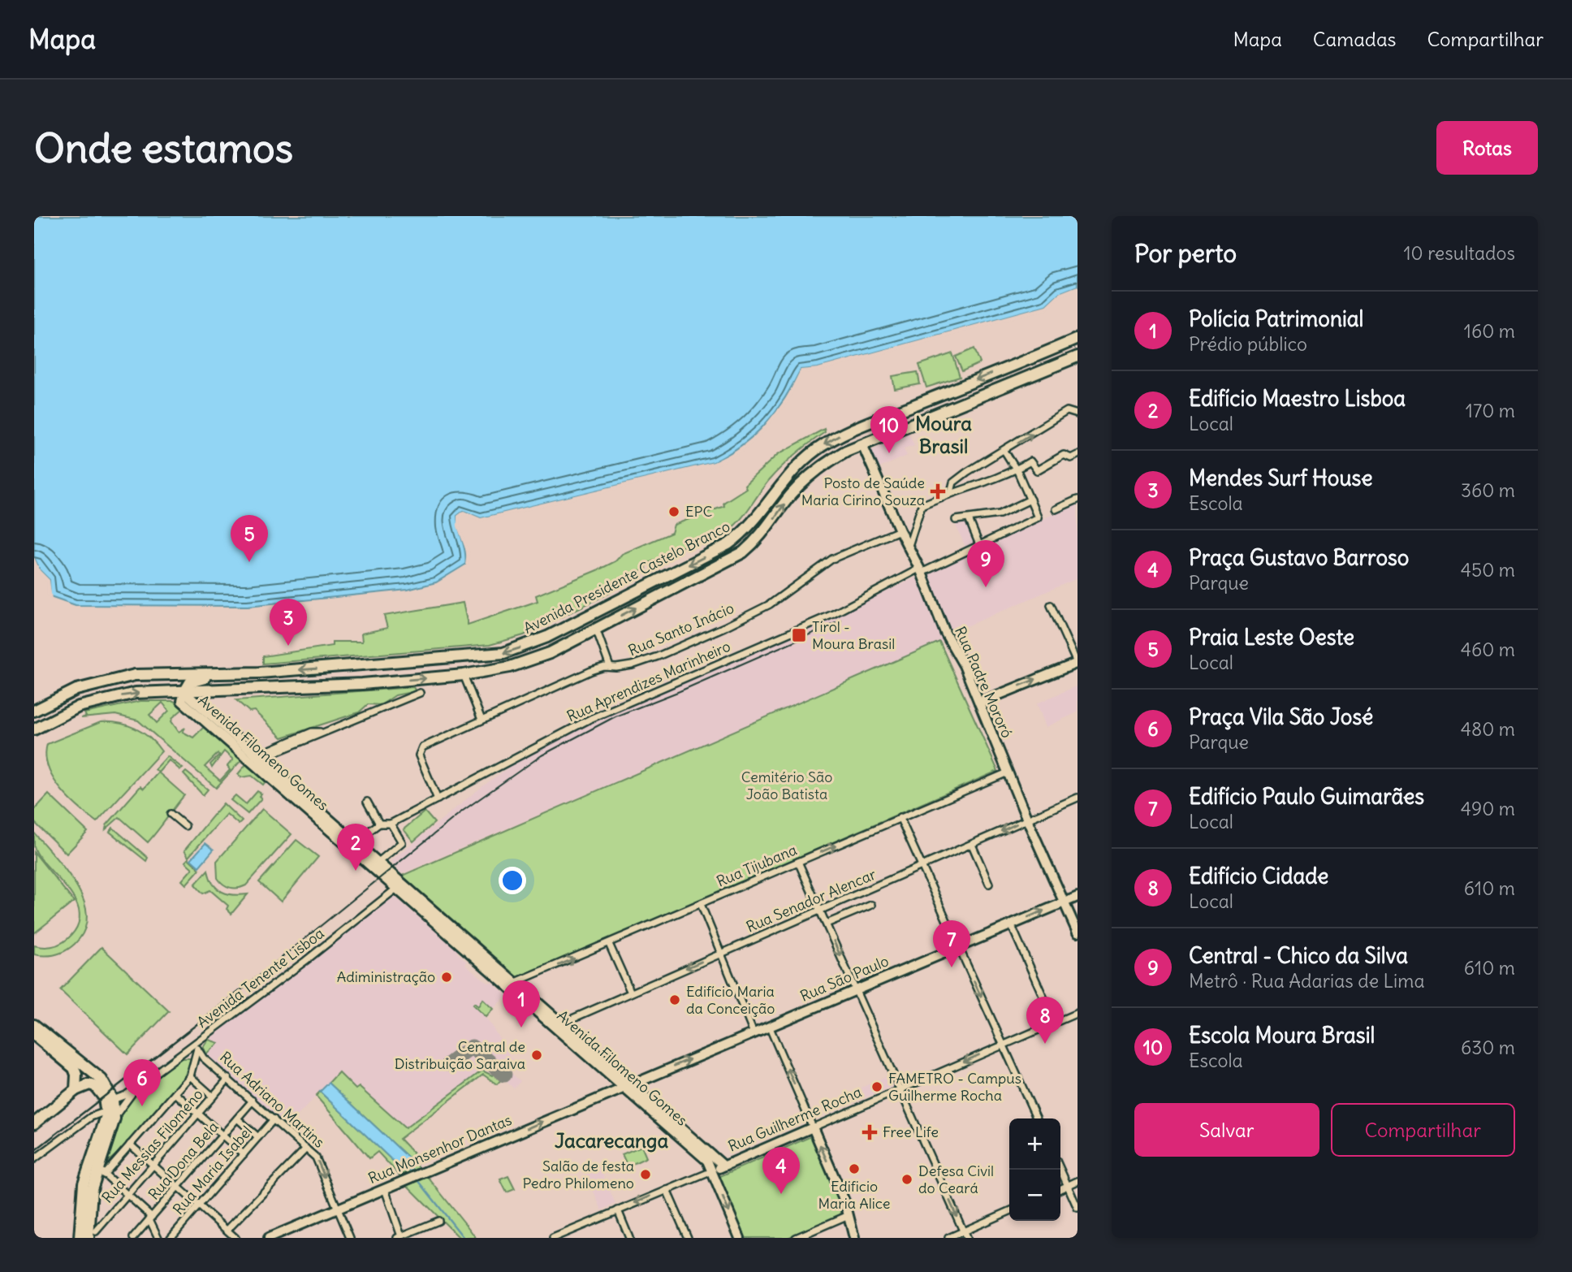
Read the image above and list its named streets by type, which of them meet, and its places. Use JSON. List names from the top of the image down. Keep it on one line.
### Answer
{"streets":{"main road":["Avenida Presidente Castelo Branco"],"street":["Rua Santo Inácio","Rua Aprendizes Marinheiro","Rua Padre Mororó","Avenida Filomeno Gomes","Rua Tijubana","Rua Senador Alencar","Avenida Tenente Lisboa","Rua São Paulo","Rua Adriano Martins","Rua Guilherme Rocha","Rua Messias Filomeno","Rua Monsenhor Dantas","Rua Dona Bela","Rua Maria Isabel"]},"crossings":[["Avenida Presidente Castelo Branco","Rua Padre Mororó"],["Avenida Presidente Castelo Branco","Avenida Filomeno Gomes"],["Rua Santo Inácio","Rua Aprendizes Marinheiro"],["Rua Santo Inácio","Rua Padre Mororó"],["Rua Aprendizes Marinheiro","Rua Padre Mororó"],["Rua Padre Mororó","Rua Tijubana"],["Rua Padre Mororó","Rua Senador Alencar"],["Rua Padre Mororó","Rua São Paulo"],["Avenida Filomeno Gomes","Rua Tijubana"],["Avenida Filomeno Gomes","Rua Senador Alencar"],["Avenida Filomeno Gomes","Avenida Tenente Lisboa"],["Avenida Filomeno Gomes","Rua São Paulo"],["Avenida Filomeno Gomes","Rua Guilherme Rocha"],["Avenida Filomeno Gomes","Rua Monsenhor Dantas"],["Avenida Tenente Lisboa","Rua Adriano Martins"],["Rua São Paulo","Rua Monsenhor Dantas"],["Rua Adriano Martins","Rua Messias Filomeno"],["Rua Adriano Martins","Rua Monsenhor Dantas"],["Rua Adriano Martins","Rua Dona Bela"],["Rua Adriano Martins","Rua Maria Isabel"]],"one_way":["Rua Tijubana","Rua São Paulo","Rua Monsenhor Dantas"],"districts":["Moura Brasil","Jacarecanga"],"parks":["Cemitério São João Batista"],"places":{"health":["Posto de Saúde Maria Cirino Souza","Free Life"],"other":["EPC","Adiministração","Edifício Maria da Conceição","Central de Distribuição Saraiva","FAMETRO - Campus Guilherme Rocha","Edificio Maria Alice","Salão de festa Pedro Philomeno","Defesa Civil do Ceará"],"transit":["Tirol - Moura Brasil"]},"page":{"header":"Mapa","nav":["Mapa","Camadas","Compartilhar"],"buttons":["Rotas",["Salvar","Compartilhar"]],"title":"Onde estamos","heading":["Por perto","10 resultados"],"list":[{"mark":"1","name":"Polícia Patrimonial","note":"Prédio público","value":"160 m"},{"mark":"2","name":"Edifício Maestro Lisboa","note":"Local","value":"170 m"},{"mark":"3","name":"Mendes Surf House","note":"Escola","value":"360 m"},{"mark":"4","name":"Praça Gustavo Barroso","note":"Parque","value":"450 m"},{"mark":"5","name":"Praia Leste Oeste","note":"Local","value":"460 m"},{"mark":"6","name":"Praça Vila São José","note":"Parque","value":"480 m"},{"mark":"7","name":"Edifício Paulo Guimarães","note":"Local","value":"490 m"},{"mark":"8","name":"Edifício Cidade","note":"Local","value":"610 m"},{"mark":"9","name":"Central - Chico da Silva","note":"Metrô · Rua Adarias de Lima","value":"610 m"},{"mark":"10","name":"Escola Moura Brasil","note":"Escola","value":"630 m"}],"pins":["10","5","9","3","2","7","1","8","6","4"],"map_buttons":["+","−"]}}
